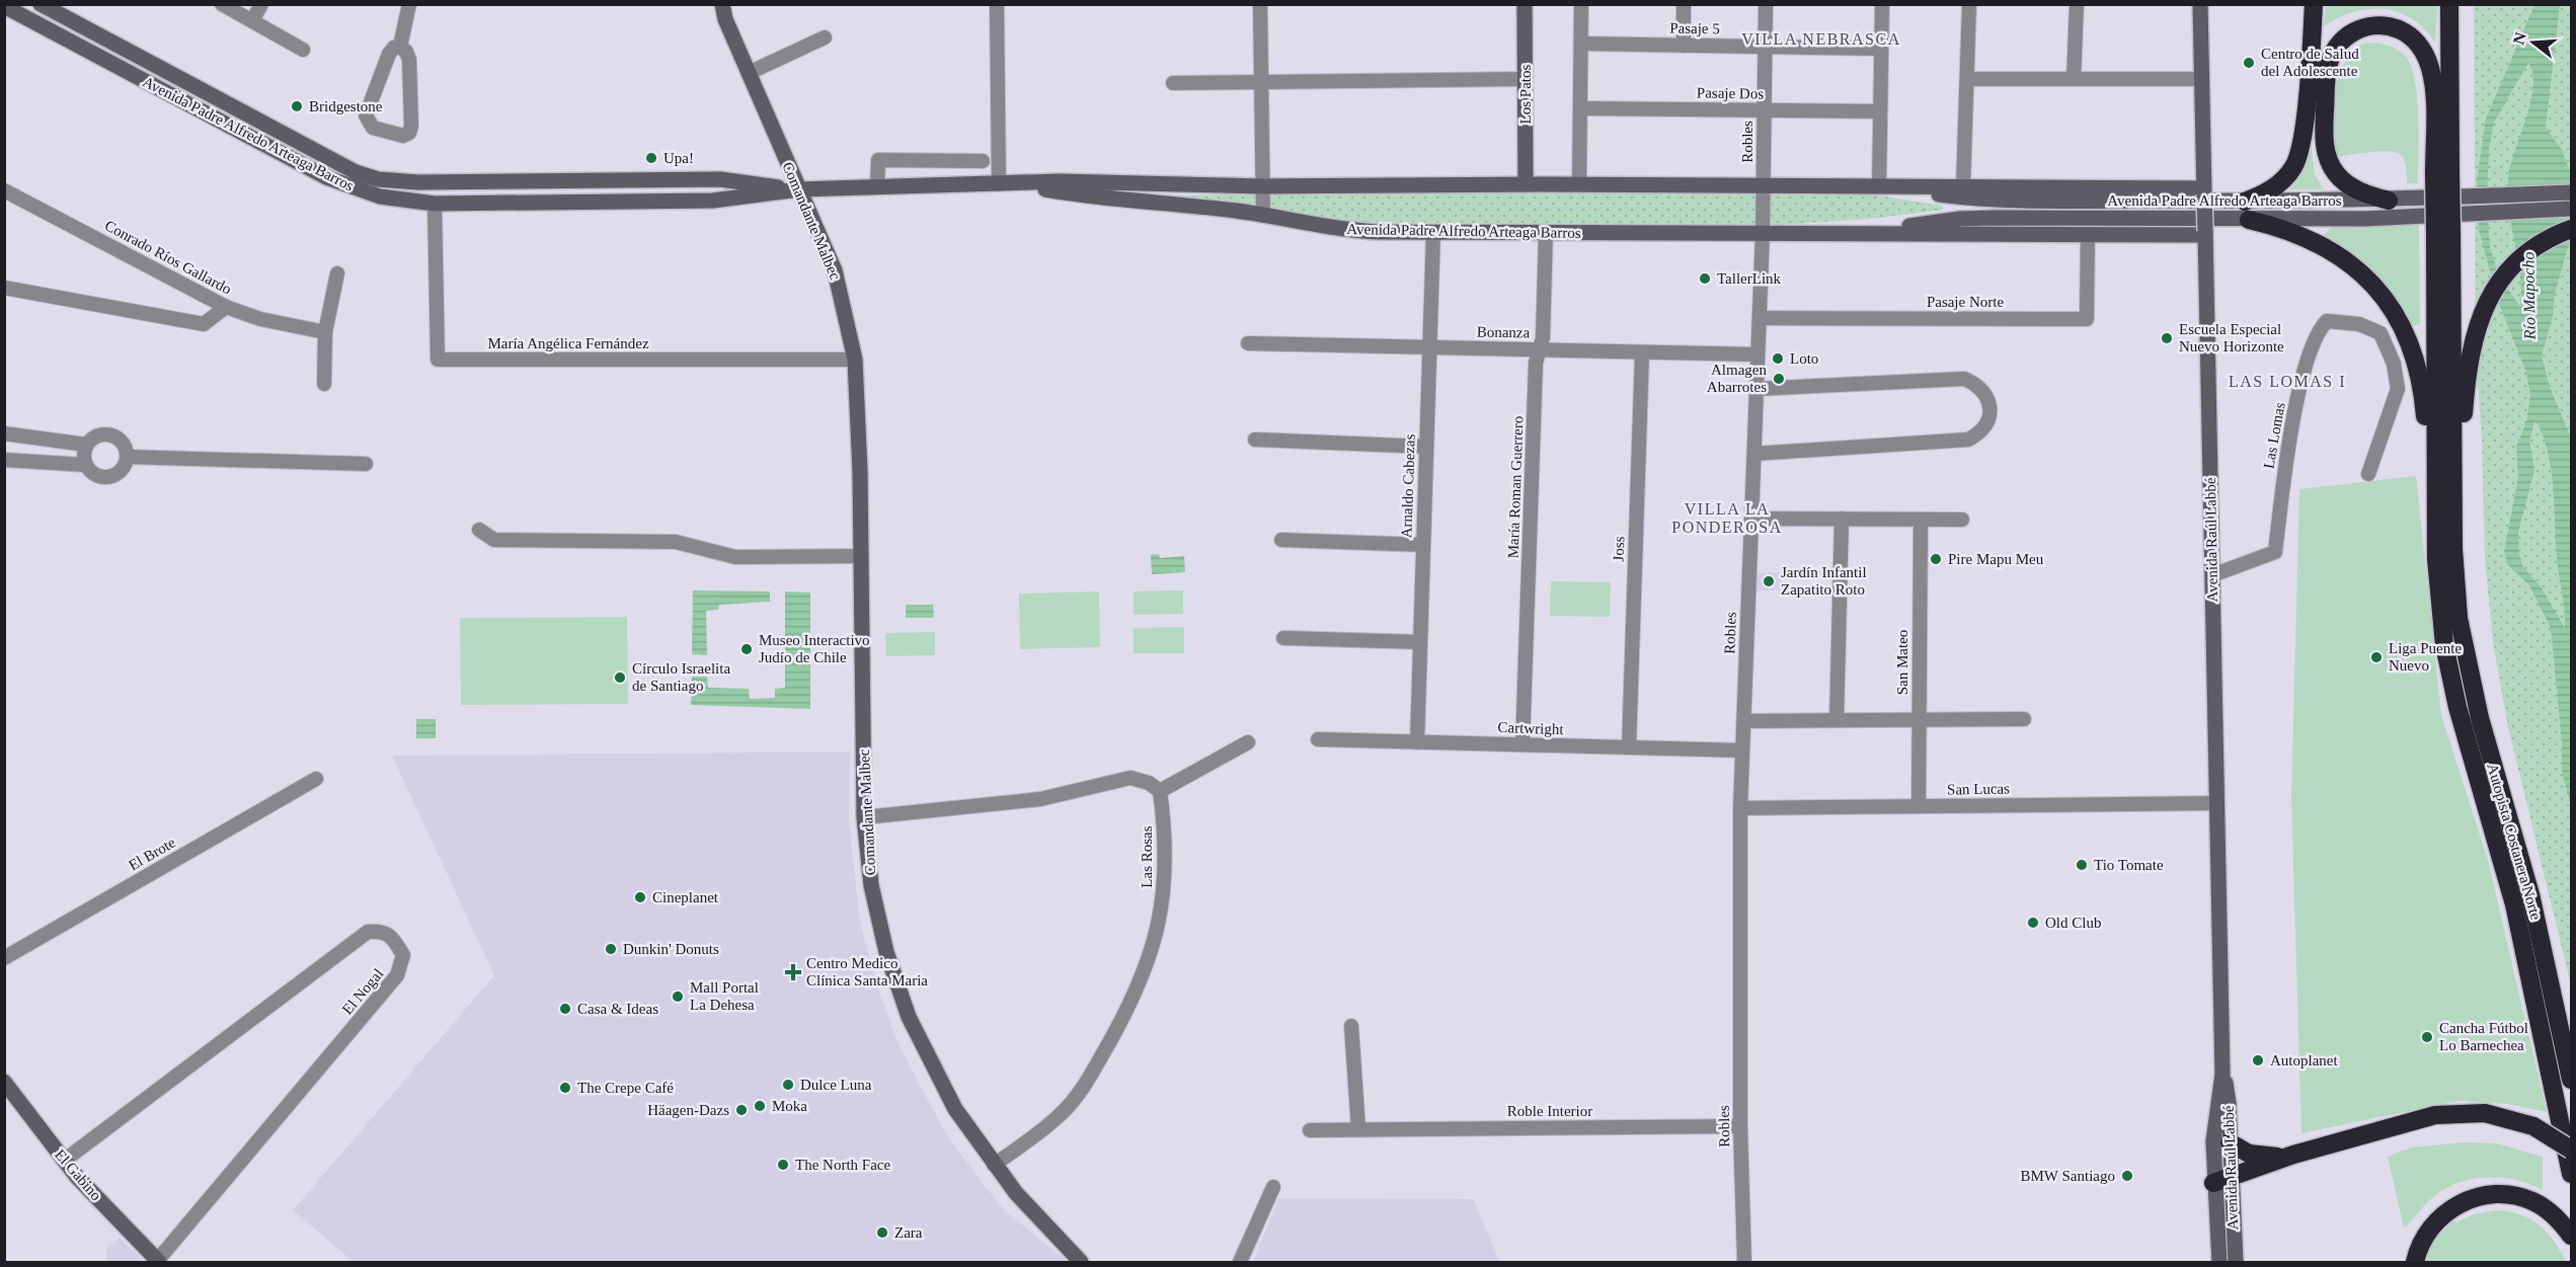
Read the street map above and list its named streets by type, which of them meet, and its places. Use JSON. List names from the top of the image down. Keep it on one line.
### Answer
{"streets":{"highway":["Autopista Costanera Norte"],"main road":["Los Patos","Avenida Padre Alfredo Arteaga Barros","Comandante Malbec","Avenida Raúl Labbé","El Gabino"],"street":["Pasaje 5","Pasaje Dos","Robles","Conrado Ríos Gallardo","Pasaje Norte","Bonanza","María Angélica Fernández","Las Lomas","Arnaldo Cabezas","María Roman Guerrero","Joss","San Mateo","Cartwright","San Lucas","El Brote","Las Rosas","El Nogal","Roble Interior"]},"crossings":[["Pasaje 5","Robles"],["Pasaje Dos","Robles"],["Los Patos","Avenida Padre Alfredo Arteaga Barros"],["Avenida Padre Alfredo Arteaga Barros","Robles"],["Avenida Padre Alfredo Arteaga Barros","Comandante Malbec"],["Avenida Padre Alfredo Arteaga Barros","Pasaje Norte"],["Avenida Padre Alfredo Arteaga Barros","María Angélica Fernández"],["Avenida Padre Alfredo Arteaga Barros","Arnaldo Cabezas"],["Avenida Padre Alfredo Arteaga Barros","María Roman Guerrero"],["Avenida Padre Alfredo Arteaga Barros","Avenida Raúl Labbé"],["Robles","Pasaje Norte"],["Robles","Bonanza"],["Robles","Cartwright"],["Robles","San Lucas"],["Robles","Roble Interior"],["Comandante Malbec","María Angélica Fernández"],["Comandante Malbec","Las Rosas"],["Bonanza","Arnaldo Cabezas"],["Bonanza","María Roman Guerrero"],["Bonanza","Joss"],["Las Lomas","Avenida Raúl Labbé"],["Arnaldo Cabezas","Cartwright"],["María Roman Guerrero","Cartwright"],["Avenida Raúl Labbé","San Lucas"],["Joss","Cartwright"],["San Mateo","San Lucas"],["El Nogal","El Gabino"]],"districts":["VILLA NEBRASCA","LAS LOMAS I","VILLA LA PONDEROSA"],"water":["Río Mapocho"],"places":{"other":["Centro de Salud del Adolescente","Bridgestone","Upa!","TallerLink","Escuela Especial Nuevo Horizonte","Loto","Almagen Abarrotes","Pire Mapu Meu","Jardín Infantil Zapatito Roto","Museo Interactivo Judío de Chile","Liga Puente Nuevo","Círculo Israelita de Santiago","Tio Tomate","Cineplanet","Old Club","Dunkin' Donuts","Mall Portal La Dehesa","Casa & Ideas","Cancha Fútbol Lo Barnechea","Autoplanet","Dulce Luna","The Crepe Café","Moka","Häagen-Dazs","The North Face","BMW Santiago","Zara"],"health":["Centro Medico Clínica Santa Maria"]},"north":"left"}
